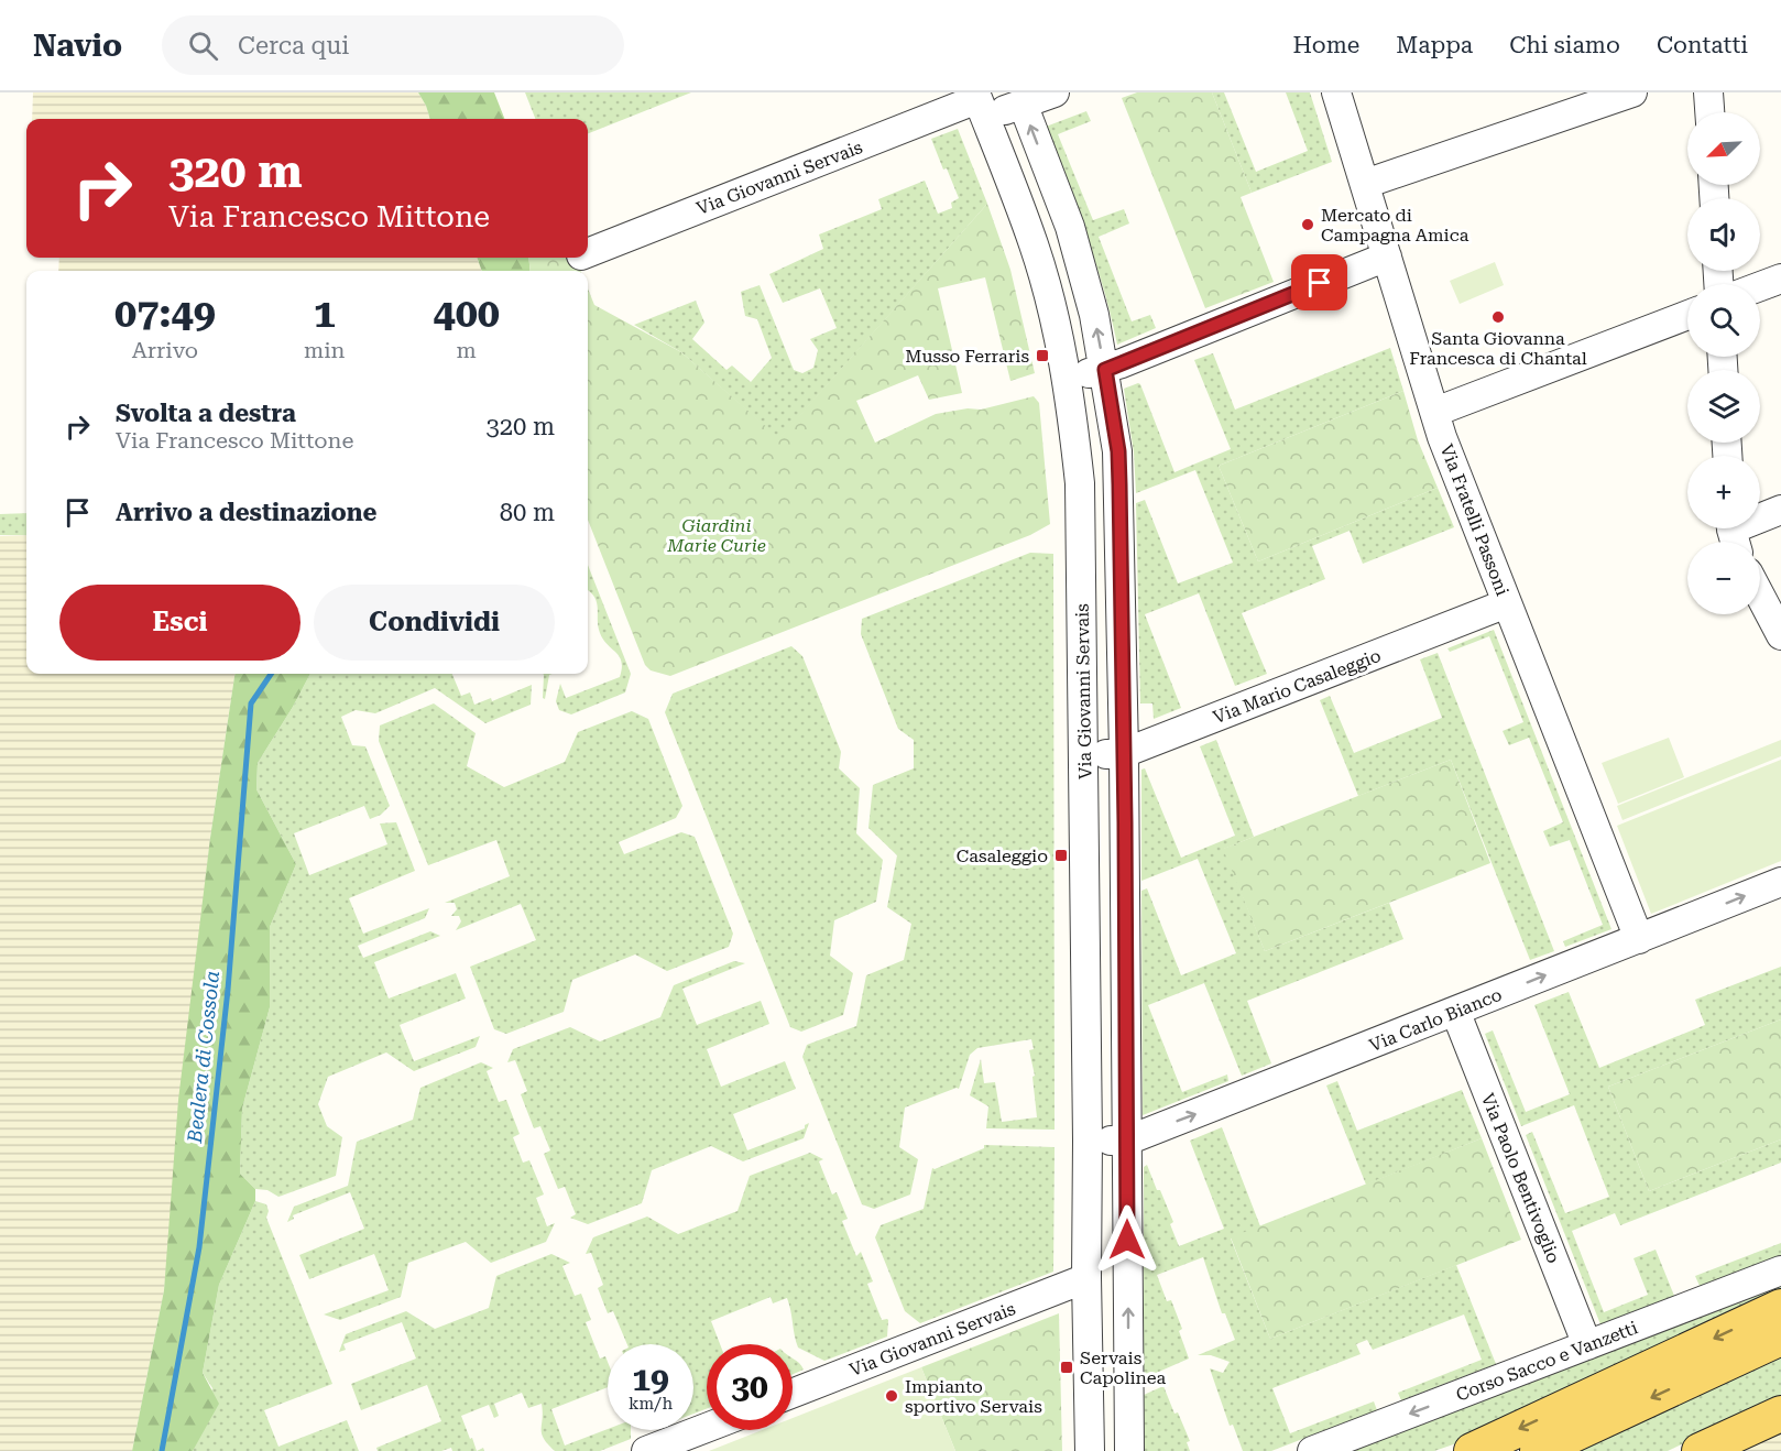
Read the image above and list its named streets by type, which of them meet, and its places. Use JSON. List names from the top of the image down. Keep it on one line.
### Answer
{"streets":{"street":["Via Giovanni Servais","Via Fratelli Passoni","Via Mario Casaleggio","Via Carlo Bianco","Via Paolo Bentivoglio","Corso Sacco e Vanzetti"]},"crossings":[["Via Giovanni Servais","Via Mario Casaleggio"],["Via Giovanni Servais","Via Carlo Bianco"],["Via Fratelli Passoni","Via Mario Casaleggio"],["Via Fratelli Passoni","Via Carlo Bianco"],["Via Carlo Bianco","Via Paolo Bentivoglio"],["Via Paolo Bentivoglio","Corso Sacco e Vanzetti"]],"one_way":["Via Carlo Bianco","Corso Sacco e Vanzetti"],"water":["Bealera di Cossola"],"parks":["Giardini Marie Curie"],"places":{"other":["Mercato di Campagna Amica","Santa Giovanna Francesca di Chantal","Impianto sportivo Servais"],"transit":["Musso Ferraris","Casaleggio","Servais Capolinea"]},"north":"bottom left","page":{"header":"Navio","search":"Cerca qui","nav":["Home","Mappa","Chi siamo","Contatti"],"map_buttons":["+","−"],"turn":["320 m","Via Francesco Mittone"],"eta":["07:49","Arrivo","1","min","400","m"],"list":[{"name":"Svolta a destra","note":"Via Francesco Mittone","value":"320 m"},{"name":"Arrivo a destinazione","value":"80 m"}],"buttons":["Esci","Condividi"],"speed":"19 km/h","limit":"30"}}
